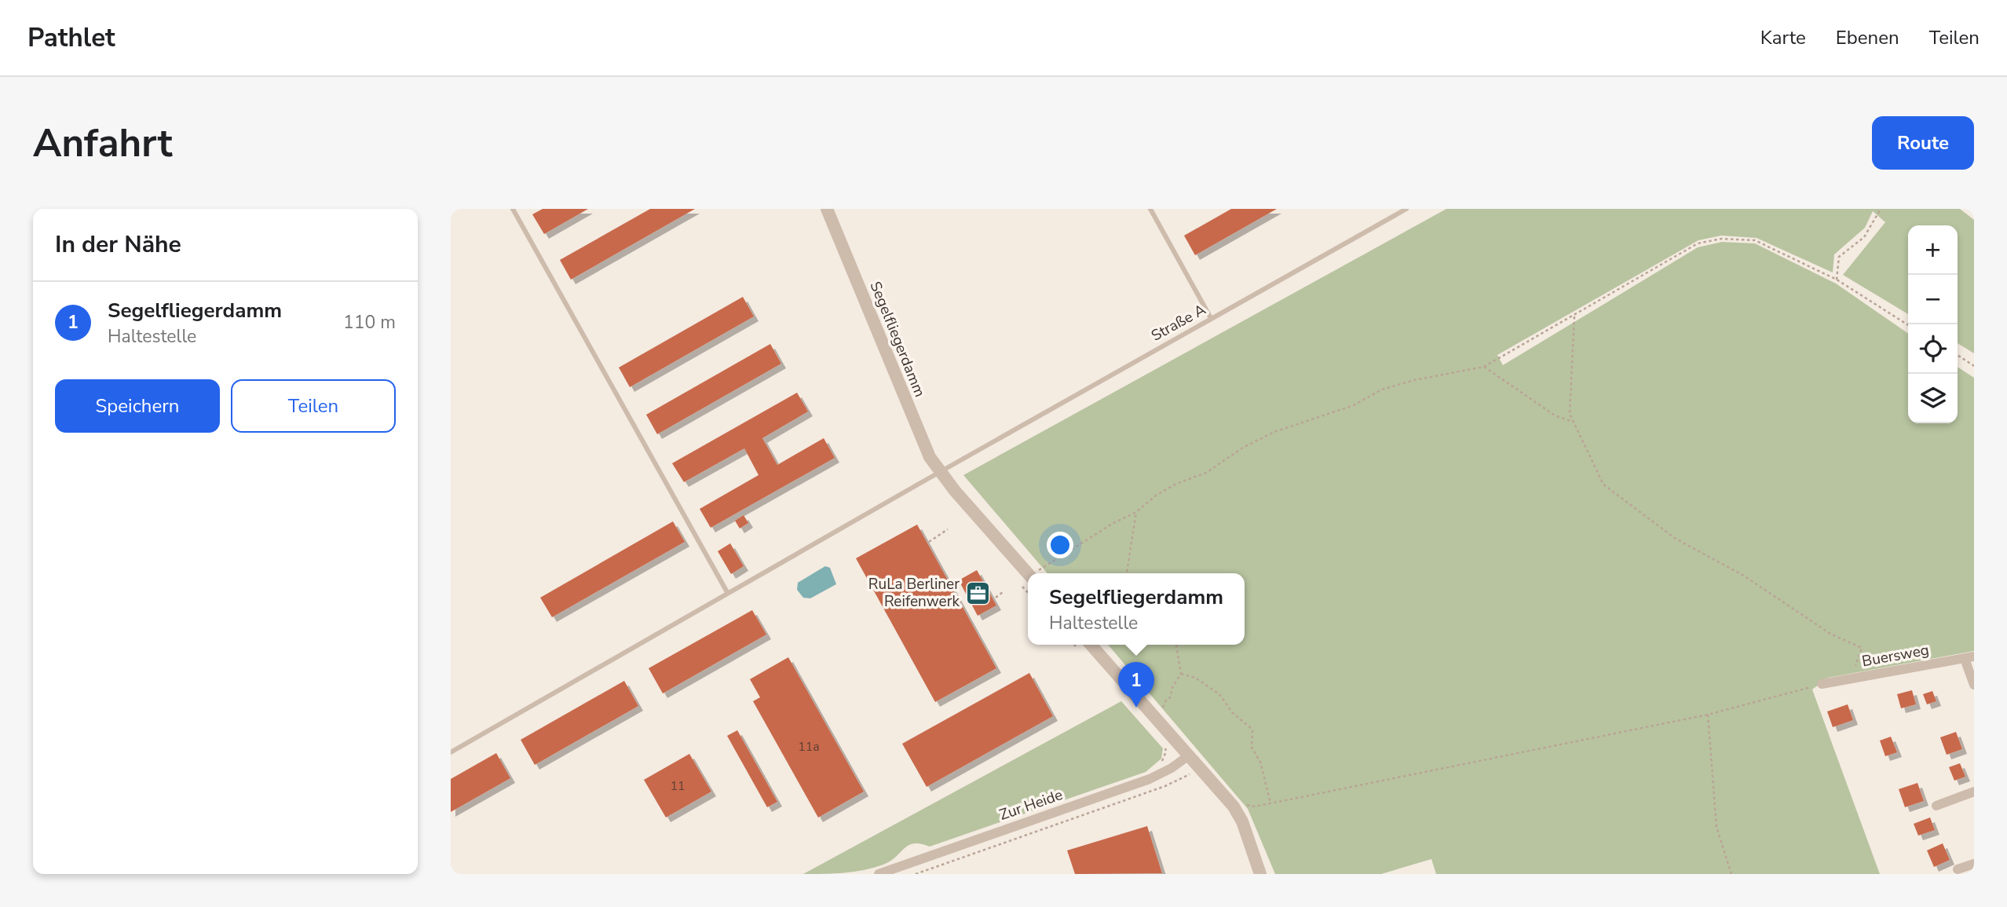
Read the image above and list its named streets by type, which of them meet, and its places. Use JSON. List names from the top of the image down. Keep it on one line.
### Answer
{"streets":{"street":["Segelfliegerdamm","Buersweg","Zur Heide"],"lane":["Straße A"]},"places":{"office":["RuLa Berliner Reifenwerk"]},"house_numbers":["11a","11"],"page":{"header":"Pathlet","nav":["Karte","Ebenen","Teilen"],"buttons":["Route",["Speichern","Teilen"]],"title":"Anfahrt","heading":"In der Nähe","map_buttons":["+","−"],"list":[{"mark":"1","name":"Segelfliegerdamm","note":"Haltestelle","value":"110 m"}],"popup":["Segelfliegerdamm","Haltestelle"],"pins":"1"}}
